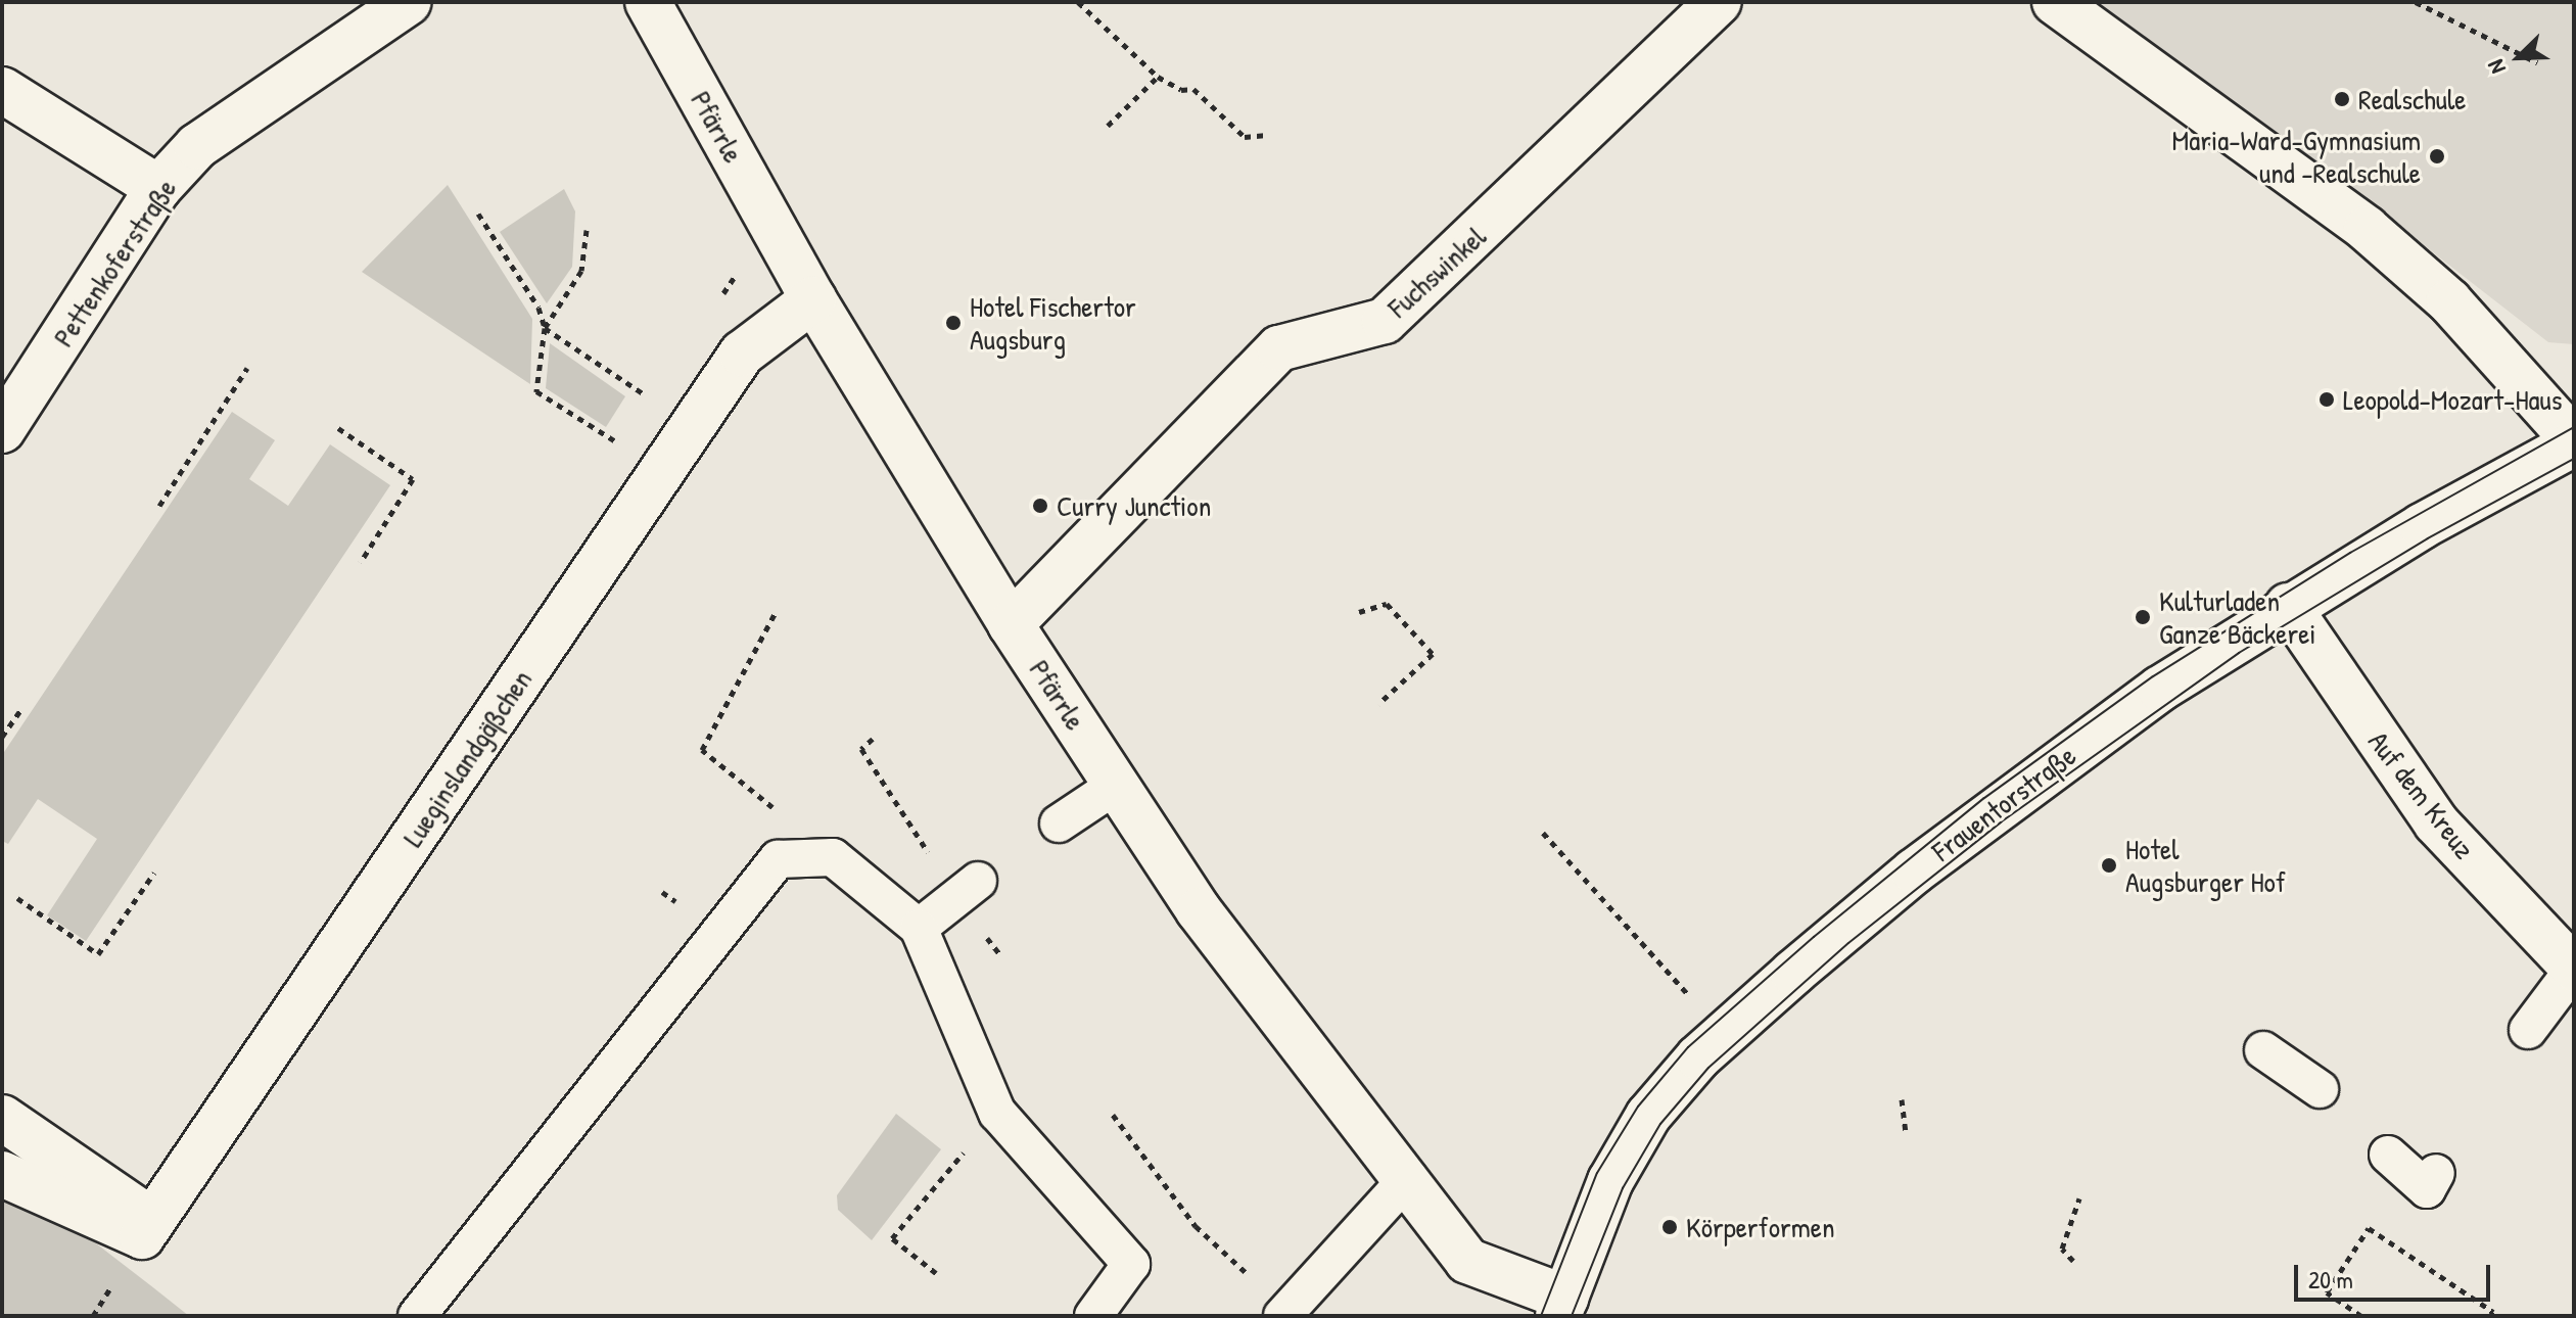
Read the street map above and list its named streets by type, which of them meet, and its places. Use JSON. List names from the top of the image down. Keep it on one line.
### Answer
{"streets":{"street":["Pfärrle","Pettenkoferstraße","Fuchswinkel","Lueginslandgäßchen","Auf dem Kreuz","Frauentorstraße"]},"crossings":[["Pfärrle","Fuchswinkel"],["Pfärrle","Lueginslandgäßchen"],["Pfärrle","Frauentorstraße"],["Auf dem Kreuz","Frauentorstraße"]],"places":["Realschule","Maria-Ward-Gymnasium und -Realschule","Hotel Fischertor Augsburg","Leopold-Mozart-Haus","Curry Junction","Kulturladen Ganze Bäckerei","Hotel Augsburger Hof","Körperformen"],"scale_bar":"20 m","north":"bottom left"}
